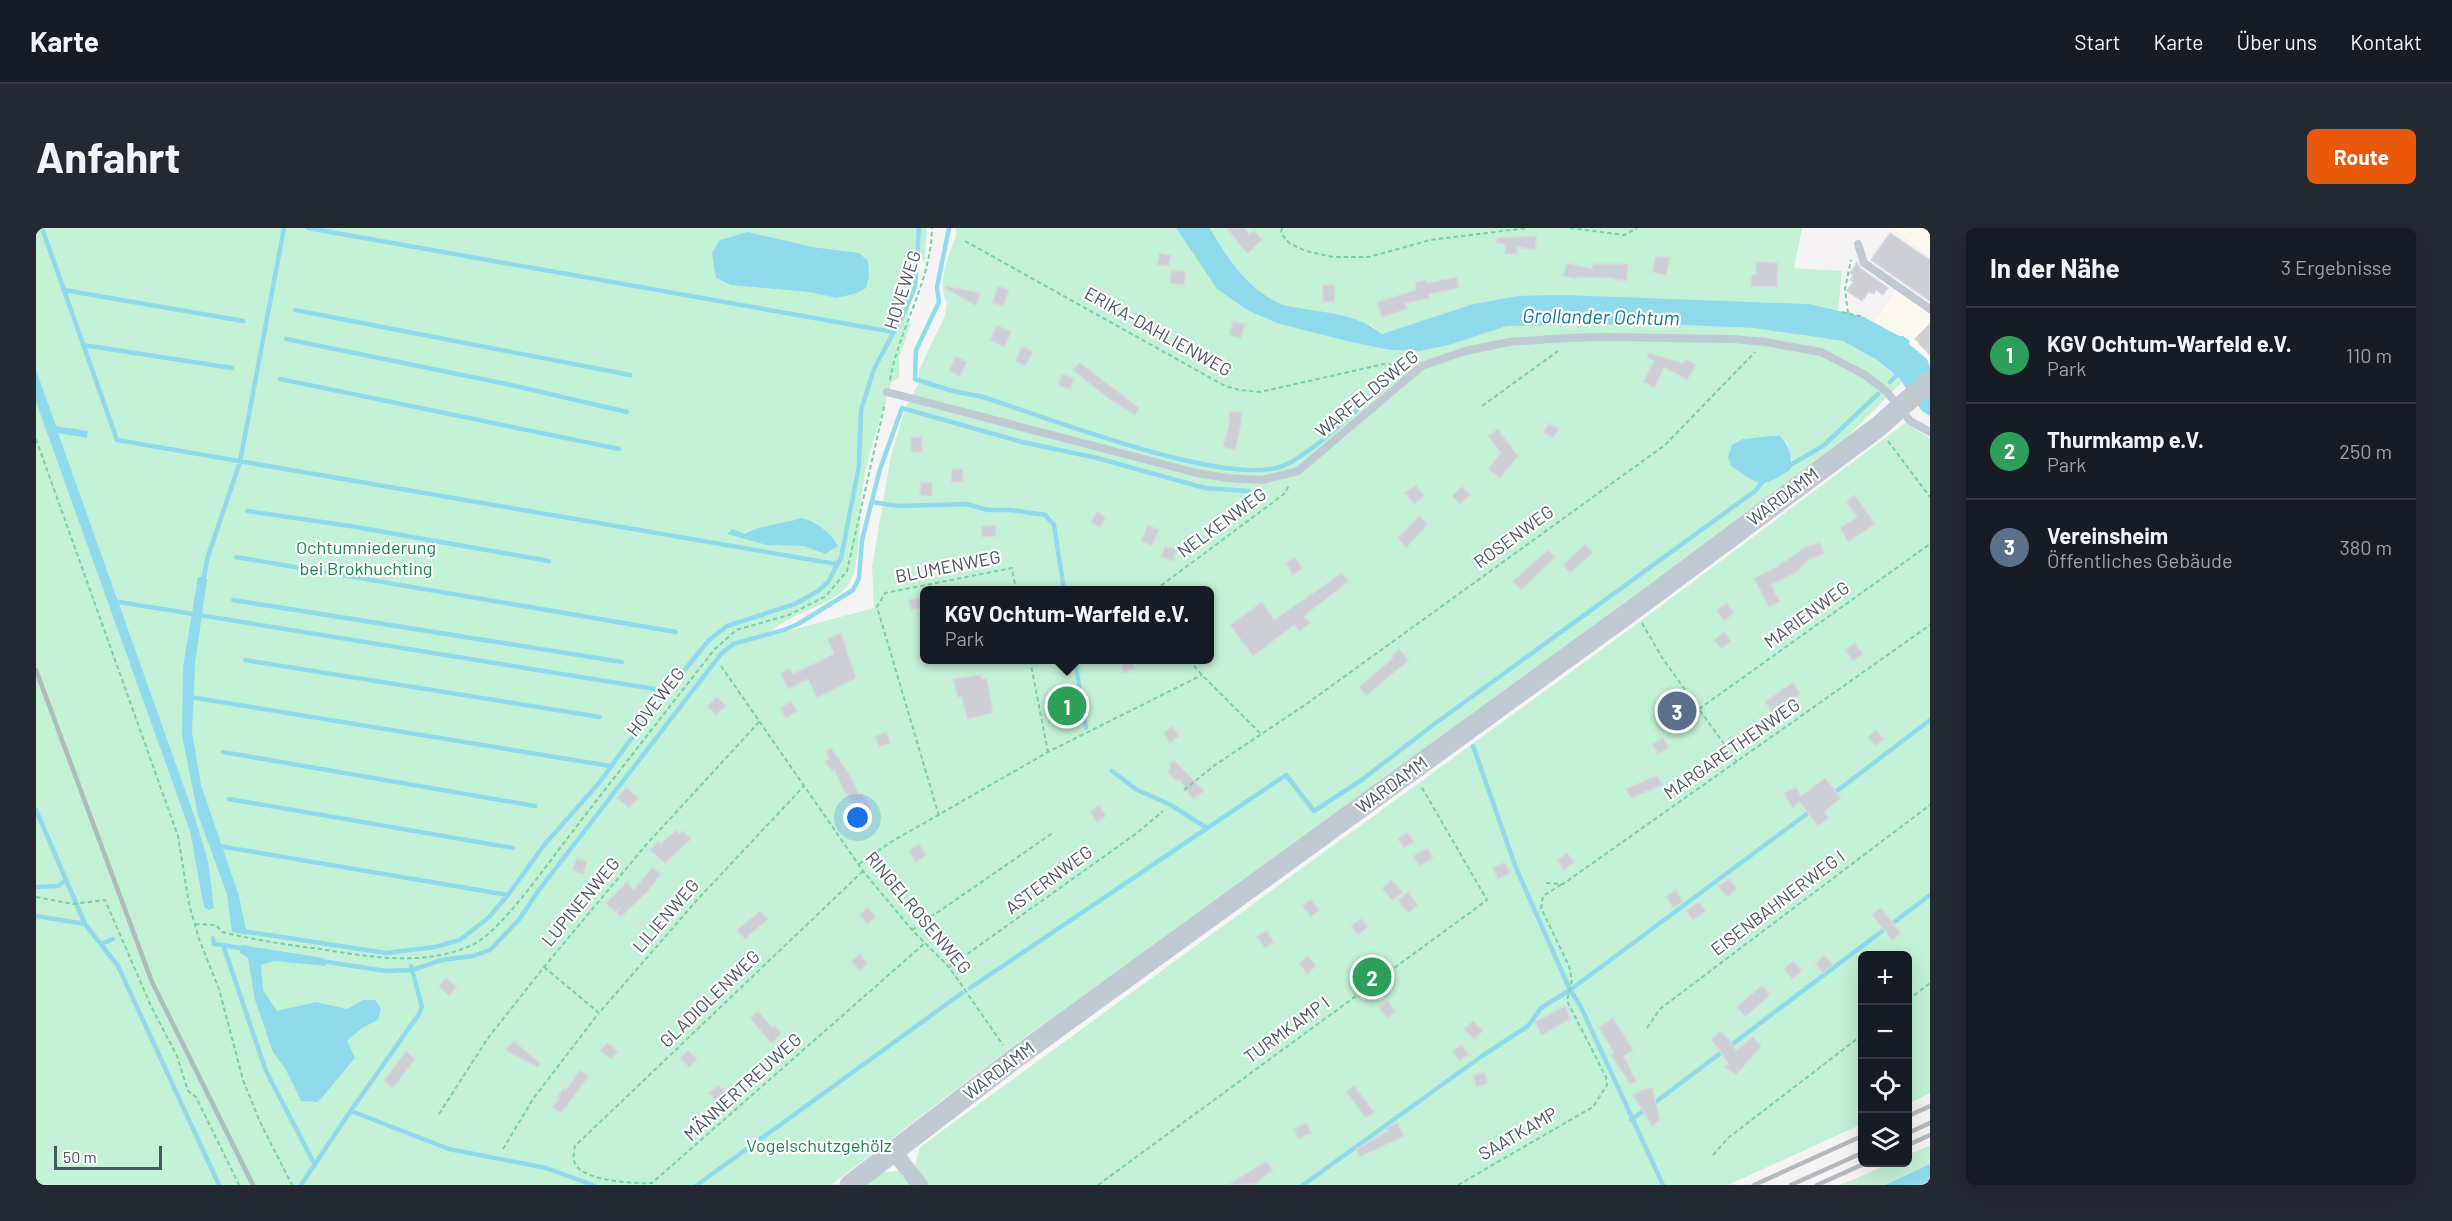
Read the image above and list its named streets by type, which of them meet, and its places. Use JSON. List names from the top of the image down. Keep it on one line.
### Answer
{"streets":{"street":["WARDAMM"],"lane":["WARFELDSWEG"],"path":["HOVEWEG","ERIKA-DAHLIENWEG","NELKENWEG","ROSENWEG","BLUMENWEG","MARIENWEG","MARGARETHENWEG","ASTERNWEG","LUPINENWEG","EISENBAHNERWEG I","RINGELROSENWEG","LILIENWEG","GLADIOLENWEG","TURMKAMP I","MÄNNERTREUWEG","SAATKAMP"]},"crossings":[["HOVEWEG","WARFELDSWEG"],["ERIKA-DAHLIENWEG","WARFELDSWEG"],["WARFELDSWEG","WARDAMM"],["WARFELDSWEG","NELKENWEG"],["WARFELDSWEG","ROSENWEG"],["WARDAMM","RINGELROSENWEG"],["WARDAMM","TURMKAMP I"],["MARGARETHENWEG","SAATKAMP"],["ASTERNWEG","RINGELROSENWEG"],["LUPINENWEG","RINGELROSENWEG"],["RINGELROSENWEG","LILIENWEG"],["RINGELROSENWEG","GLADIOLENWEG"],["RINGELROSENWEG","MÄNNERTREUWEG"],["GLADIOLENWEG","MÄNNERTREUWEG"]],"water":["Grollander Ochtum"],"parks":["Ochtumniederung bei Brokhuchting","Vogelschutzgehölz"],"scale_bar":"50 m","page":{"header":"Karte","nav":["Start","Karte","Über uns","Kontakt"],"buttons":"Route","title":"Anfahrt","heading":["In der Nähe","3 Ergebnisse"],"list":[{"mark":"1","name":"KGV Ochtum-Warfeld e.V.","note":"Park","value":"110 m"},{"mark":"2","name":"Thurmkamp e.V.","note":"Park","value":"250 m"},{"mark":"3","name":"Vereinsheim","note":"Öffentliches Gebäude","value":"380 m"}],"popup":["KGV Ochtum-Warfeld e.V.","Park"],"pins":["1","3","2"],"map_buttons":["+","−"],"scale":"50 m"}}
